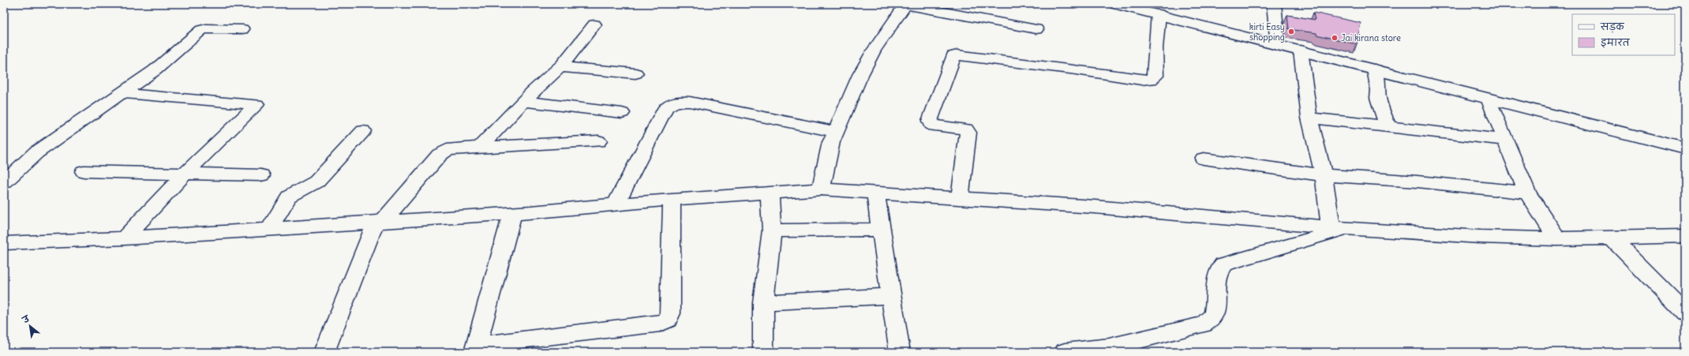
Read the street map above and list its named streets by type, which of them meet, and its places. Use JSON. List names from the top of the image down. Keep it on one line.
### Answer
{"places":["kirti Easy shopping","Jai kirana store"],"legend":["सड़क","इमारत"],"north":"top left"}
